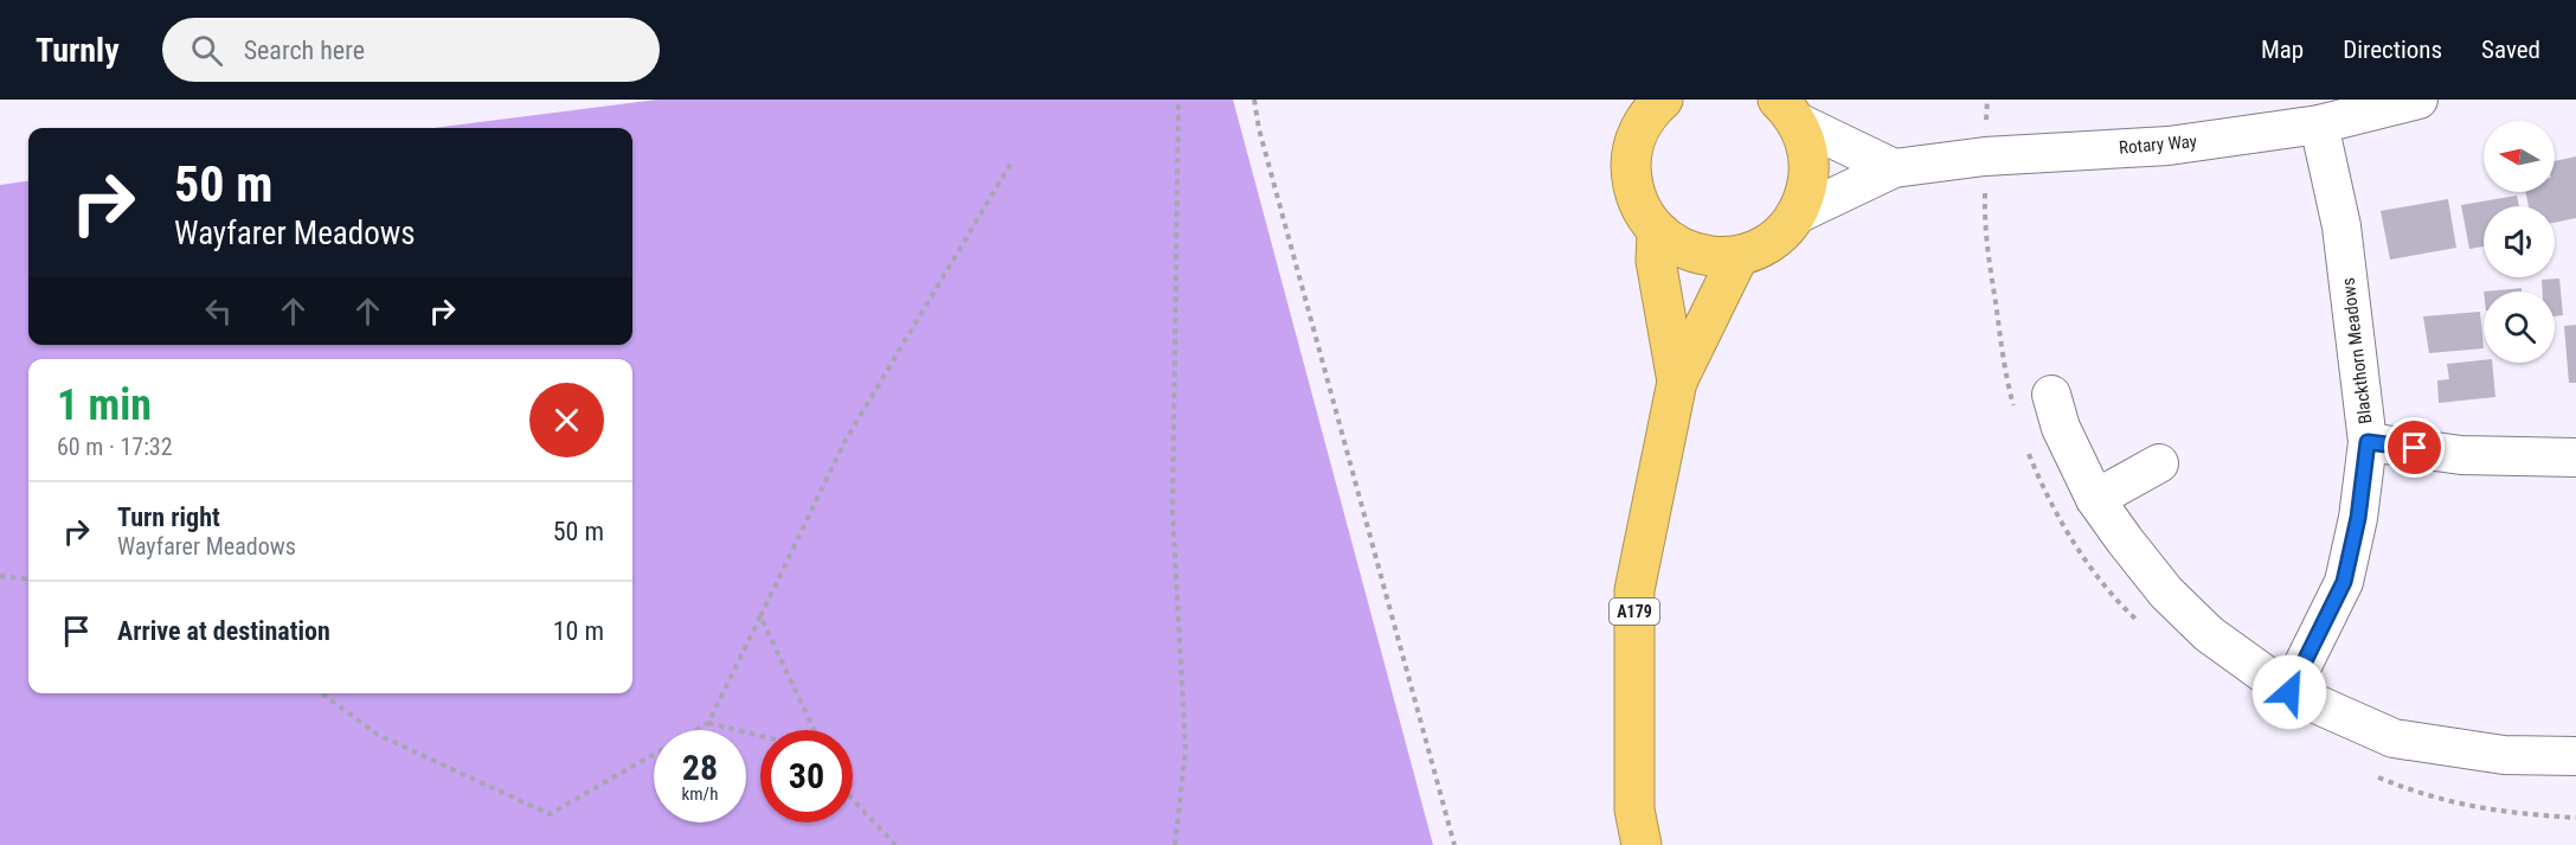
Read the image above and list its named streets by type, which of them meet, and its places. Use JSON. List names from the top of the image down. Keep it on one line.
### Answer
{"streets":{"highway":["A179"],"street":["Rotary Way","Blackthorn Meadows"]},"crossings":[["Rotary Way","Blackthorn Meadows"]],"north":"left","page":{"header":"Turnly","search":"Search here","nav":["Map","Directions","Saved"],"turn":["50 m","Wayfarer Meadows"],"heading":["1 min","60 m · 17:32"],"list":[{"name":"Turn right","note":"Wayfarer Meadows","value":"50 m"},{"name":"Arrive at destination","value":"10 m"}],"speed":"28 km/h","limit":"30"}}
